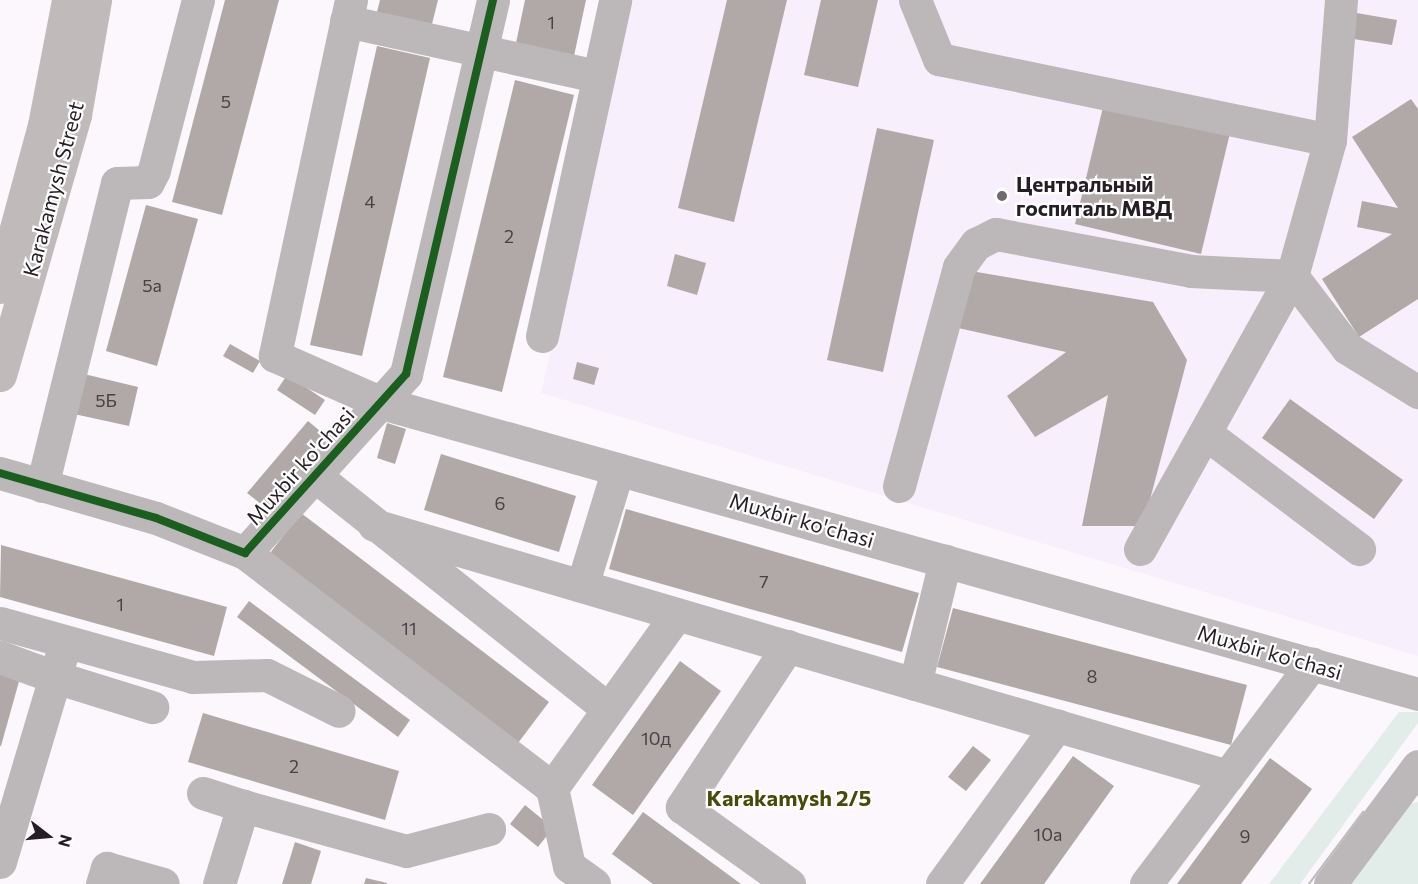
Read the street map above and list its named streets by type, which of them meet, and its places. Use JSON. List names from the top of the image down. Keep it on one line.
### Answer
{"streets":{"main road":["Karakamysh Street"],"street":["Muxbir ko'chasi"]},"districts":["Karakamysh 2/5"],"places":["Центральный госпиталь МВД"],"house_numbers":["1","5","4","2","5а","5Б","6","7","1","11","8","10д","2","10а","9"],"north":"right"}
